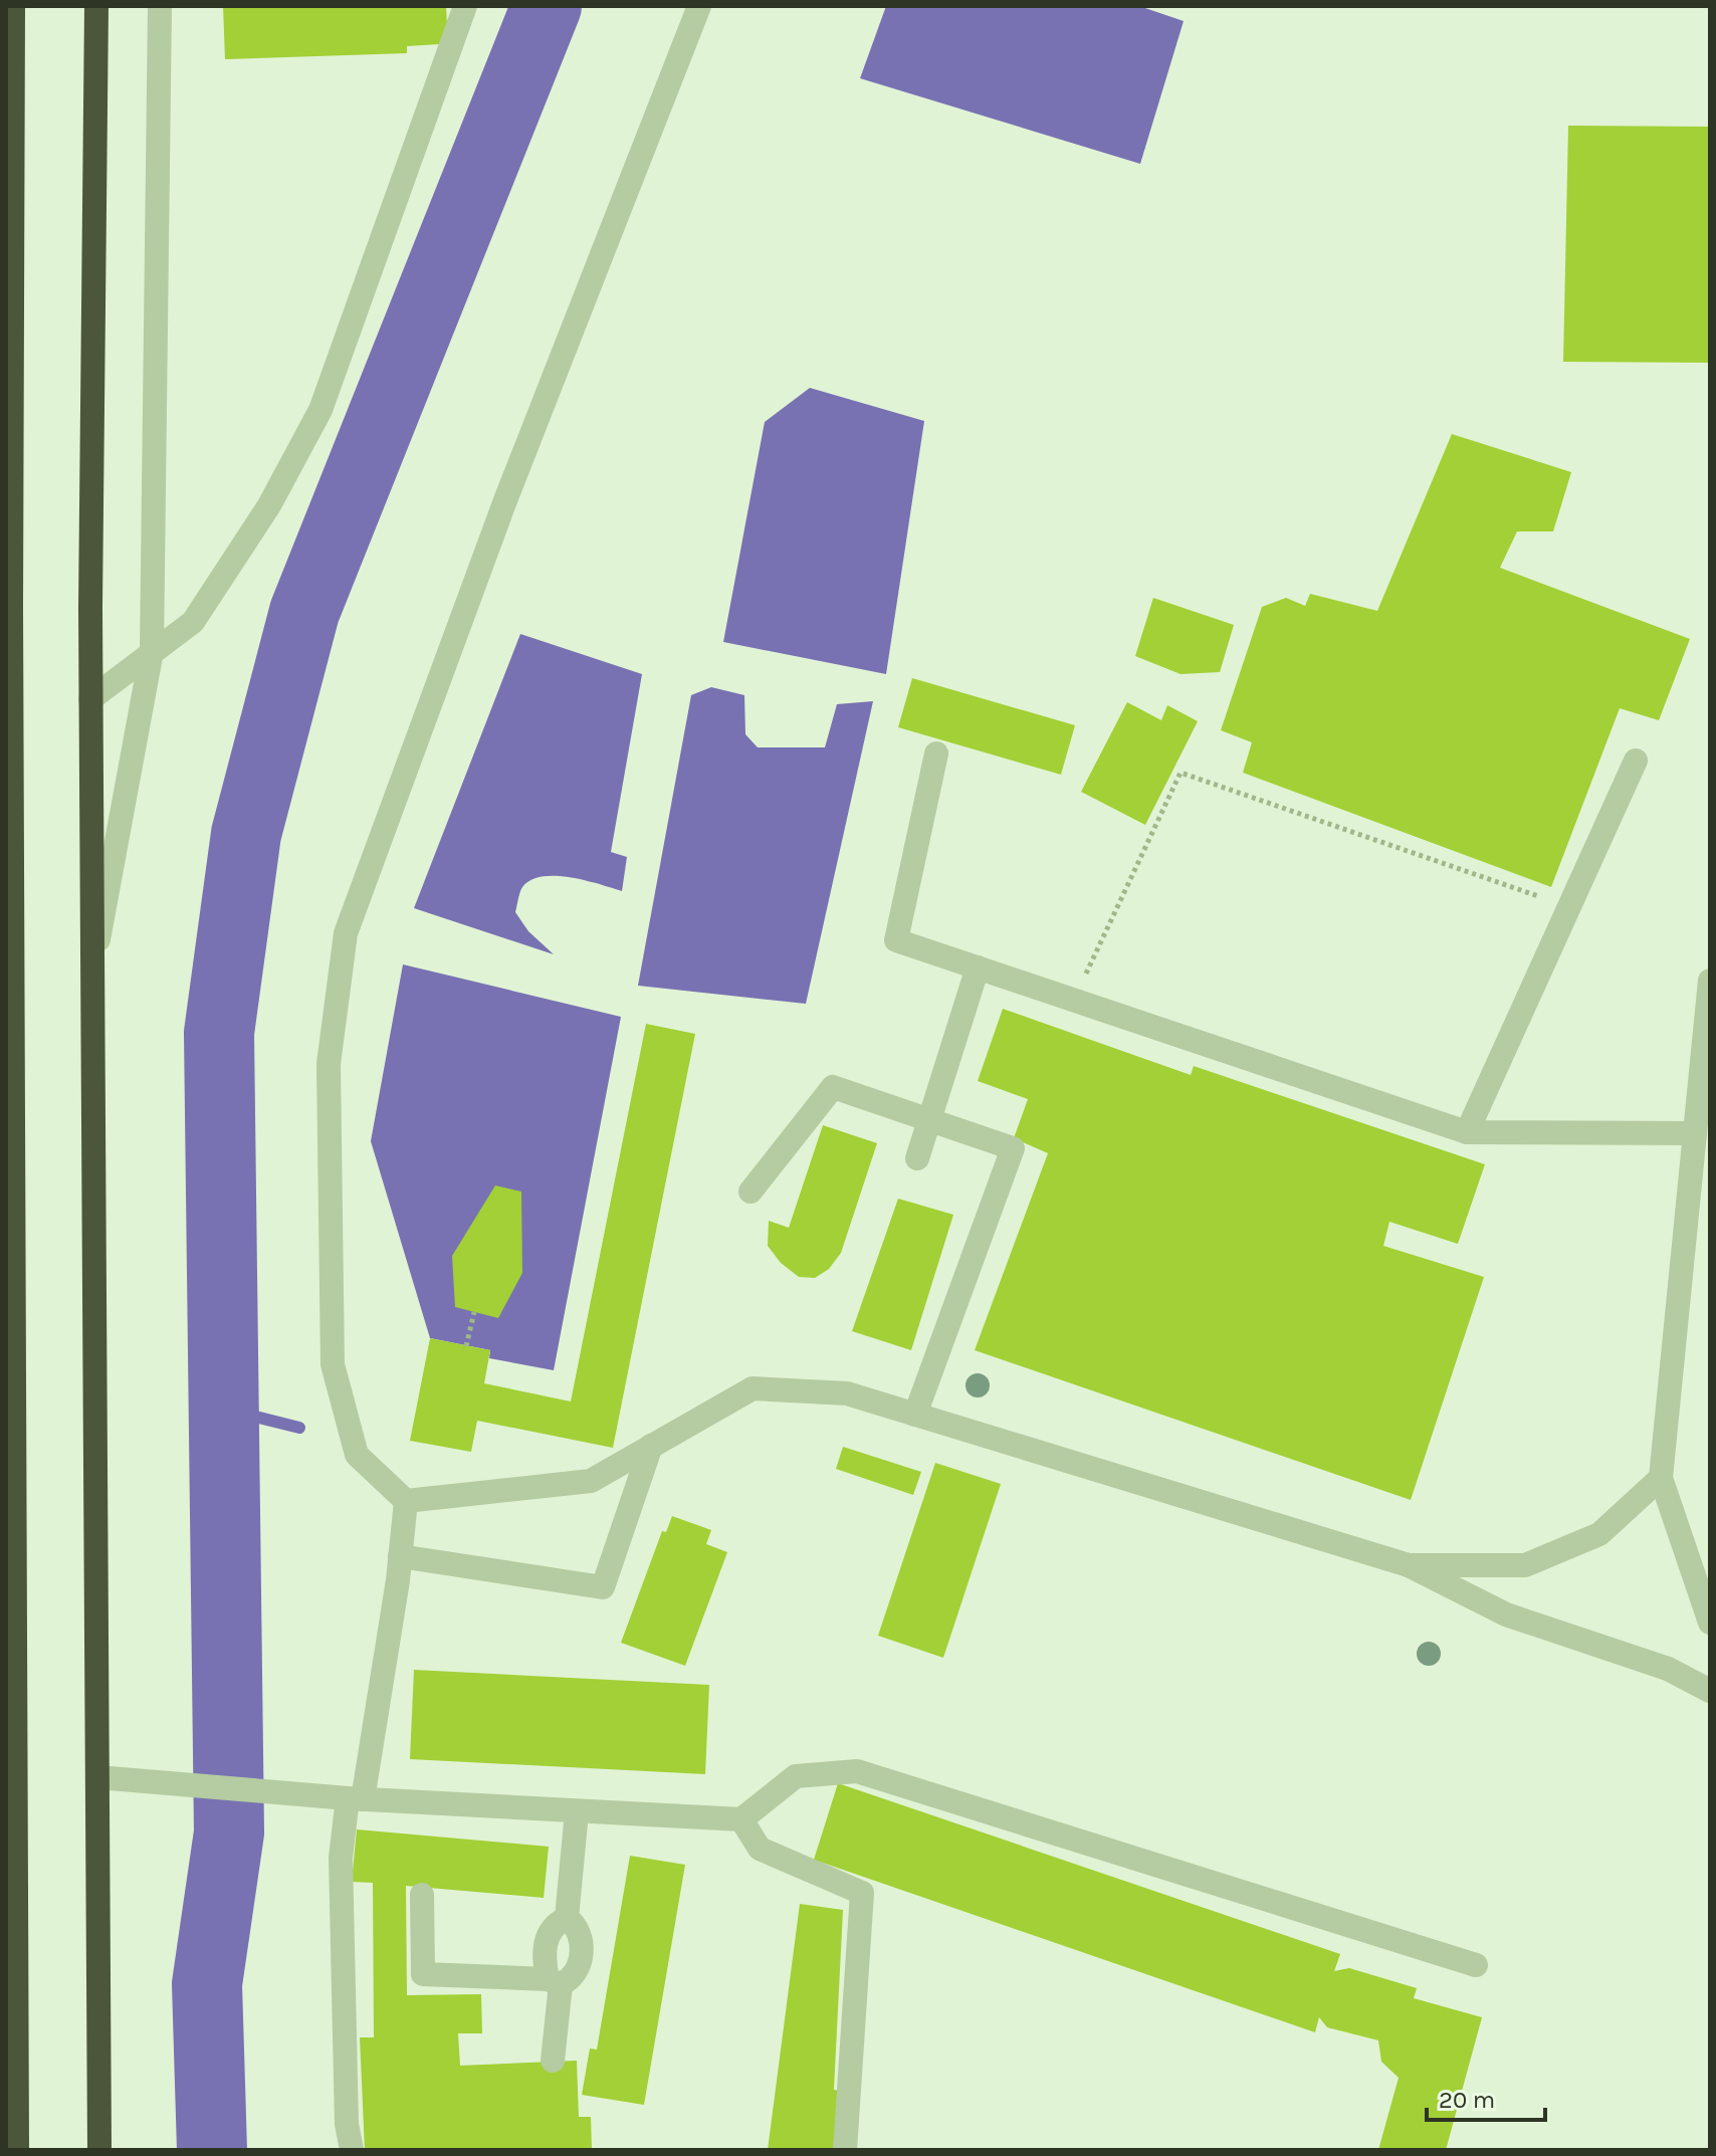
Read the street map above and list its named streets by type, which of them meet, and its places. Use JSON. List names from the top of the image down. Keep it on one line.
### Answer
{"scale_bar":"20 m"}
